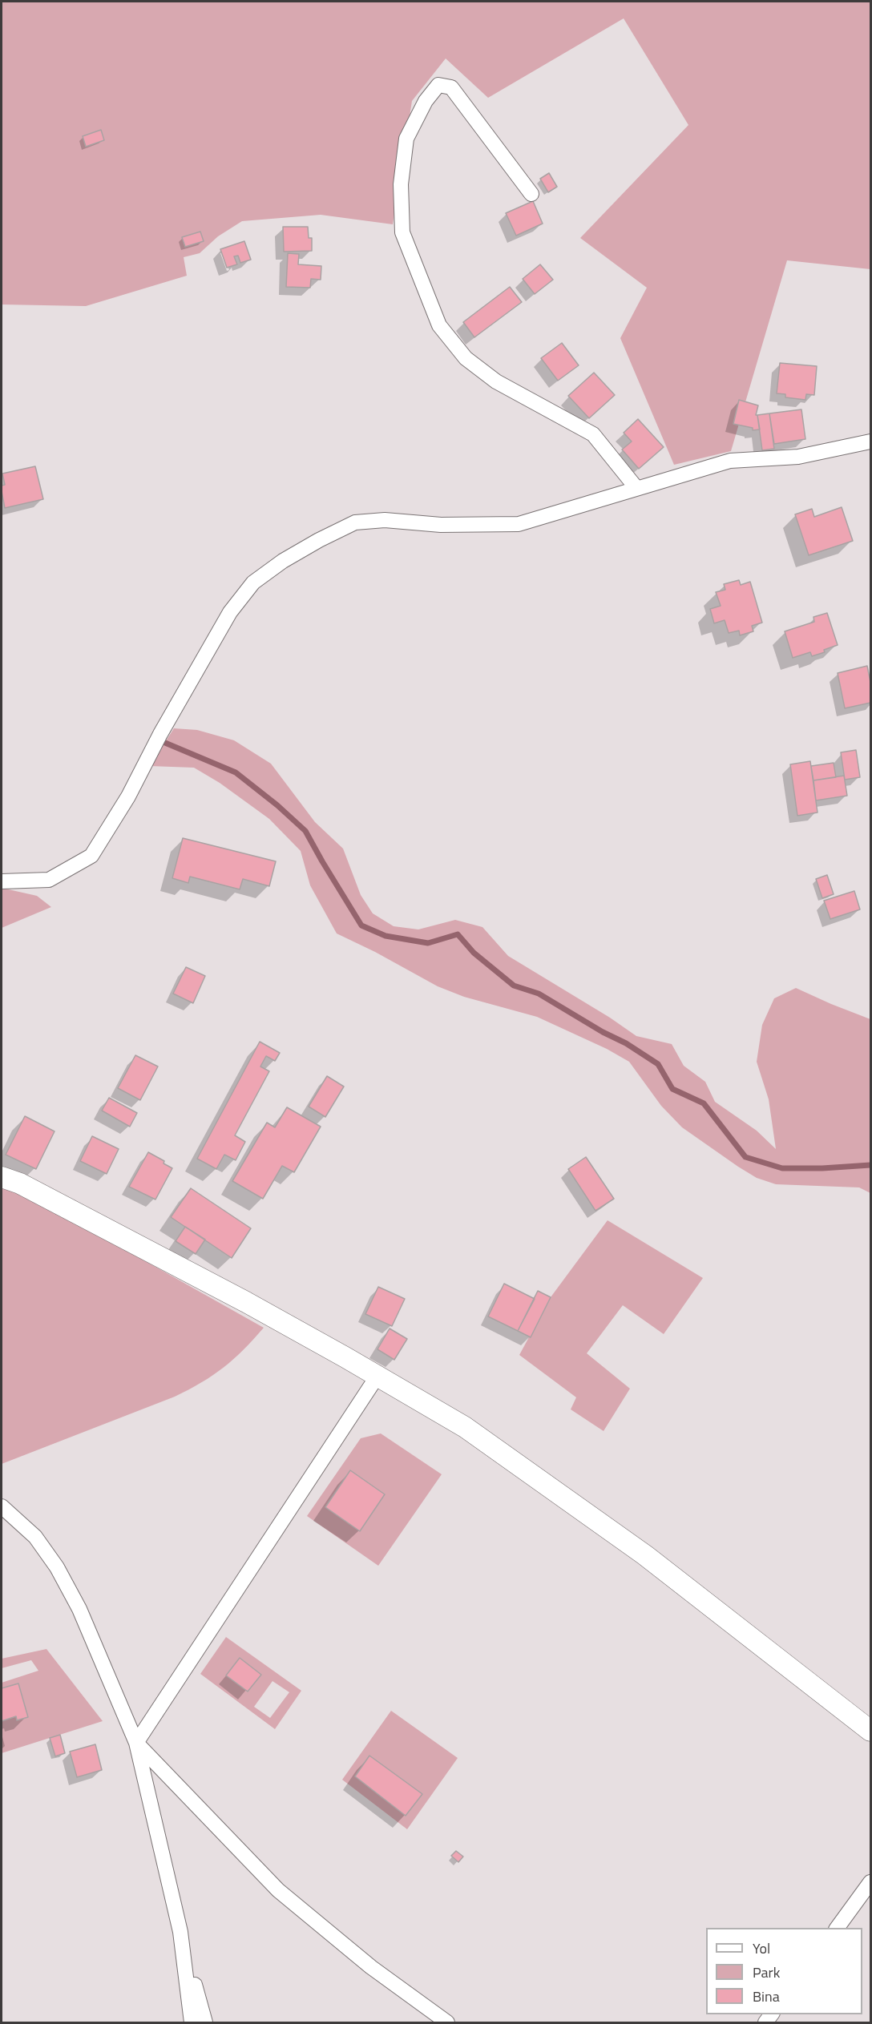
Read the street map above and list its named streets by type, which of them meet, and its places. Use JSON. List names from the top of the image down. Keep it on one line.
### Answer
{"legend":["Yol","Park","Bina"]}
